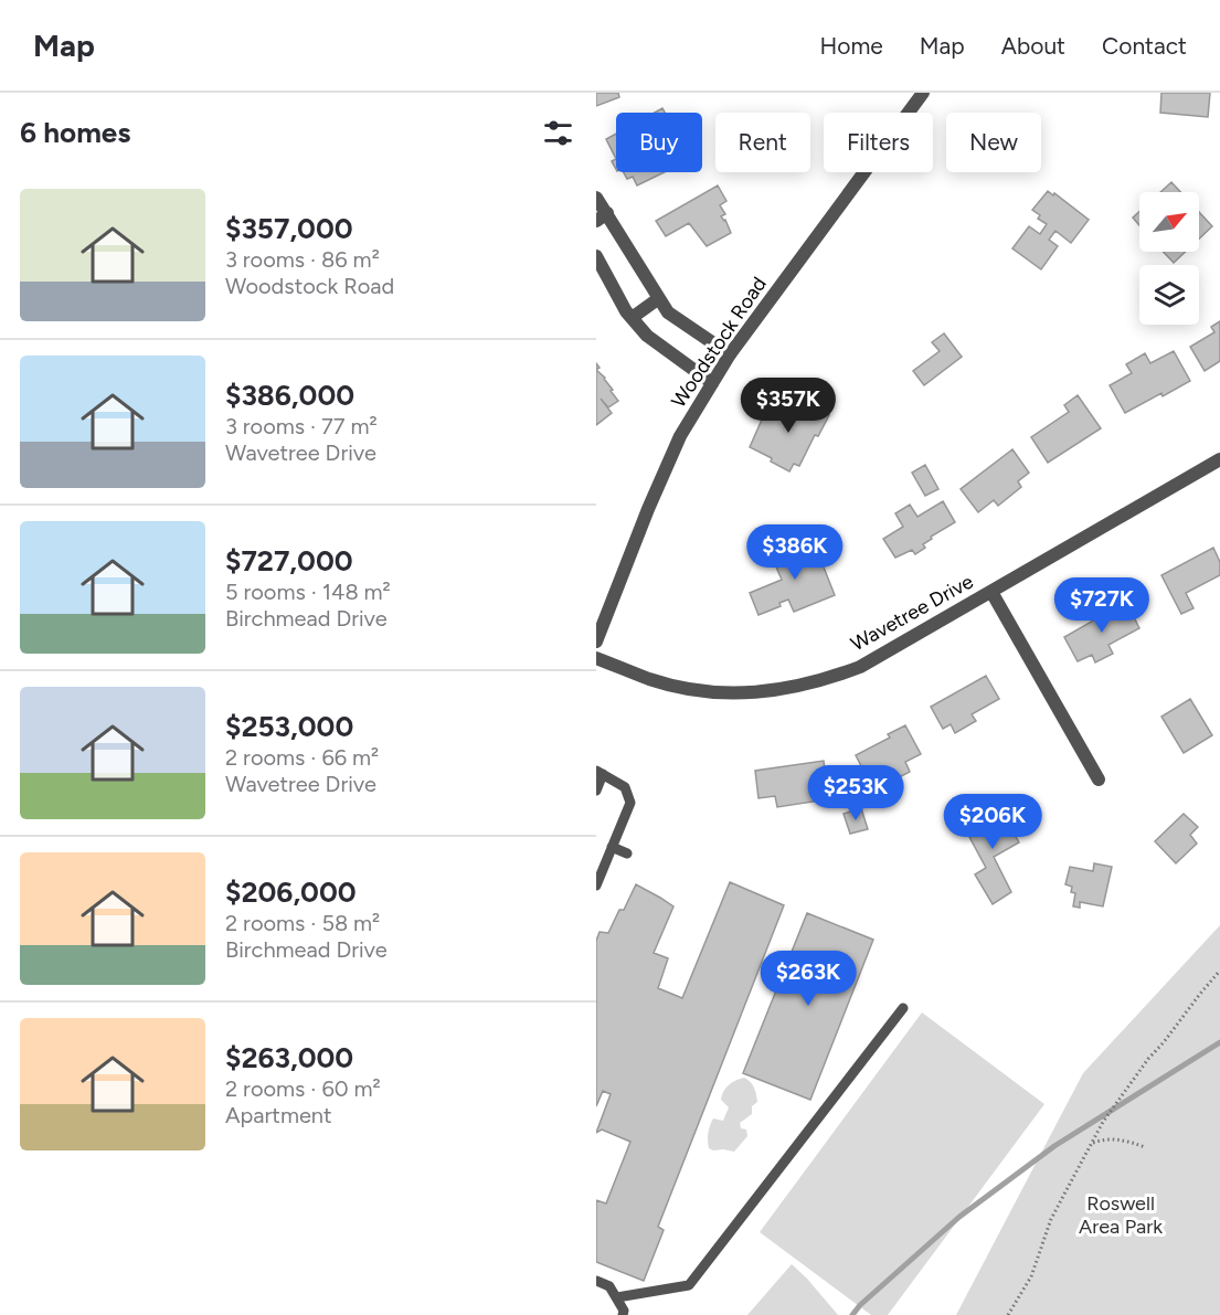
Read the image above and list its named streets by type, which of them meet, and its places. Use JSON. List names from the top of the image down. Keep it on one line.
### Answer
{"streets":{"street":["Woodstock Road","Wavetree Drive"]},"parks":["Roswell Area Park"],"north":"top right","page":{"header":"Map","nav":["Home","Map","About","Contact"],"heading":"6 homes","chip":["Buy","Rent","Filters","New"],"list":[{"name":"$357,000","note":"3 rooms · 86 m² · Woodstock Road"},{"name":"$386,000","note":"3 rooms · 77 m² · Wavetree Drive"},{"name":"$727,000","note":"5 rooms · 148 m² · Birchmead Drive"},{"name":"$253,000","note":"2 rooms · 66 m² · Wavetree Drive"},{"name":"$206,000","note":"2 rooms · 58 m² · Birchmead Drive"},{"name":"$263,000","note":"2 rooms · 60 m² · Apartment"}],"price":["$357K","$386K","$727K","$253K","$206K","$263K"]}}
